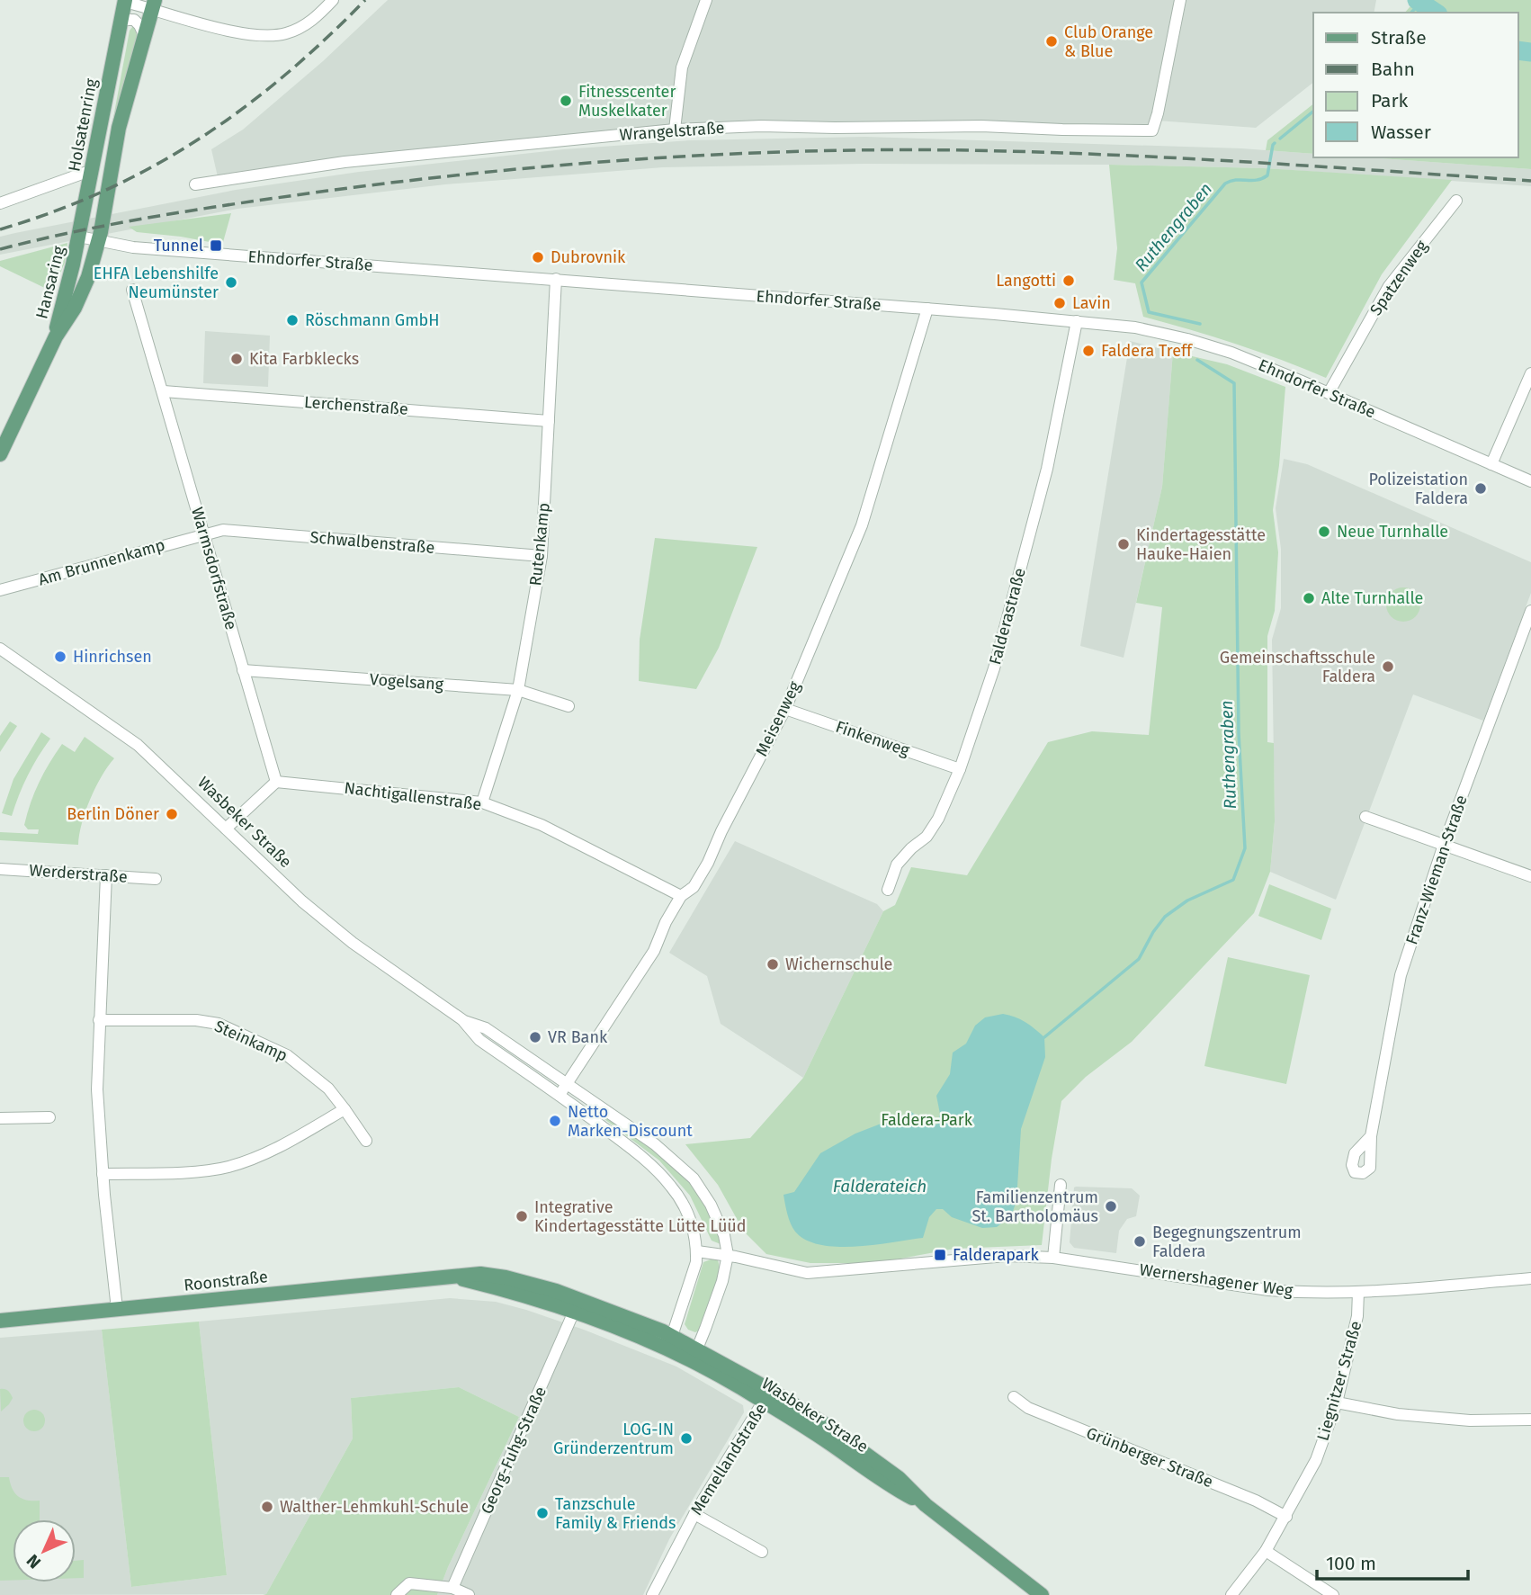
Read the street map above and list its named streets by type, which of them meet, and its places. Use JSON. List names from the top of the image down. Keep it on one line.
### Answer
{"streets":{"main road":["Holsatenring","Hansaring","Wasbeker Straße","Roonstraße"],"street":["Wrangelstraße","Ehndorfer Straße","Spatzenweg","Lerchenstraße","Schwalbenstraße","Rutenkamp","Am Brunnenkamp","Warmsdorfstraße","Falderastraße","Vogelsang","Meisenweg","Finkenweg","Nachtigallenstraße","Franz-Wieman-Straße","Werderstraße","Steinkamp","Wernershagener Weg","Liegnitzer Straße","Georg-Fuhg-Straße","Grünberger Straße","Memellandstraße"]},"crossings":[["Holsatenring","Ehndorfer Straße"],["Holsatenring","Hansaring"],["Ehndorfer Straße","Spatzenweg"],["Ehndorfer Straße","Hansaring"],["Ehndorfer Straße","Rutenkamp"],["Ehndorfer Straße","Falderastraße"],["Ehndorfer Straße","Meisenweg"],["Lerchenstraße","Rutenkamp"],["Lerchenstraße","Warmsdorfstraße"],["Schwalbenstraße","Rutenkamp"],["Schwalbenstraße","Am Brunnenkamp"],["Schwalbenstraße","Warmsdorfstraße"],["Rutenkamp","Vogelsang"],["Rutenkamp","Nachtigallenstraße"],["Am Brunnenkamp","Warmsdorfstraße"],["Warmsdorfstraße","Vogelsang"],["Warmsdorfstraße","Nachtigallenstraße"],["Falderastraße","Finkenweg"],["Meisenweg","Finkenweg"],["Meisenweg","Nachtigallenstraße"],["Meisenweg","Wasbeker Straße"],["Wasbeker Straße","Wernershagener Weg"],["Wasbeker Straße","Roonstraße"],["Wasbeker Straße","Memellandstraße"],["Wernershagener Weg","Liegnitzer Straße"],["Roonstraße","Georg-Fuhg-Straße"],["Liegnitzer Straße","Grünberger Straße"]],"water":["Ruthengraben","Falderateich"],"parks":["Faldera-Park"],"places":{"other":["Club Orange & Blue","Fitnesscenter Muskelkater","Dubrovnik","Langotti","EHFA Lebenshilfe Neumünster","Lavin","Röschmann GmbH","Faldera Treff","Kita Farbklecks","Polizeistation Faldera","Neue Turnhalle","Kindertagesstätte Hauke-Haien","Alte Turnhalle","Hinrichsen","Gemeinschaftsschule Faldera","Berlin Döner","Wichernschule","VR Bank","Netto Marken-Discount","Familienzentrum St. Bartholomäus","Integrative Kindertagesstätte Lütte Lüüd","Begegnungszentrum Faldera","LOG-IN Gründerzentrum","Walther-Lehmkuhl-Schule","Tanzschule Family & Friends"],"transit":["Tunnel","Falderapark"]},"legend":["Straße","Bahn","Park","Wasser"],"scale_bar":"100 m","north":"bottom left"}
